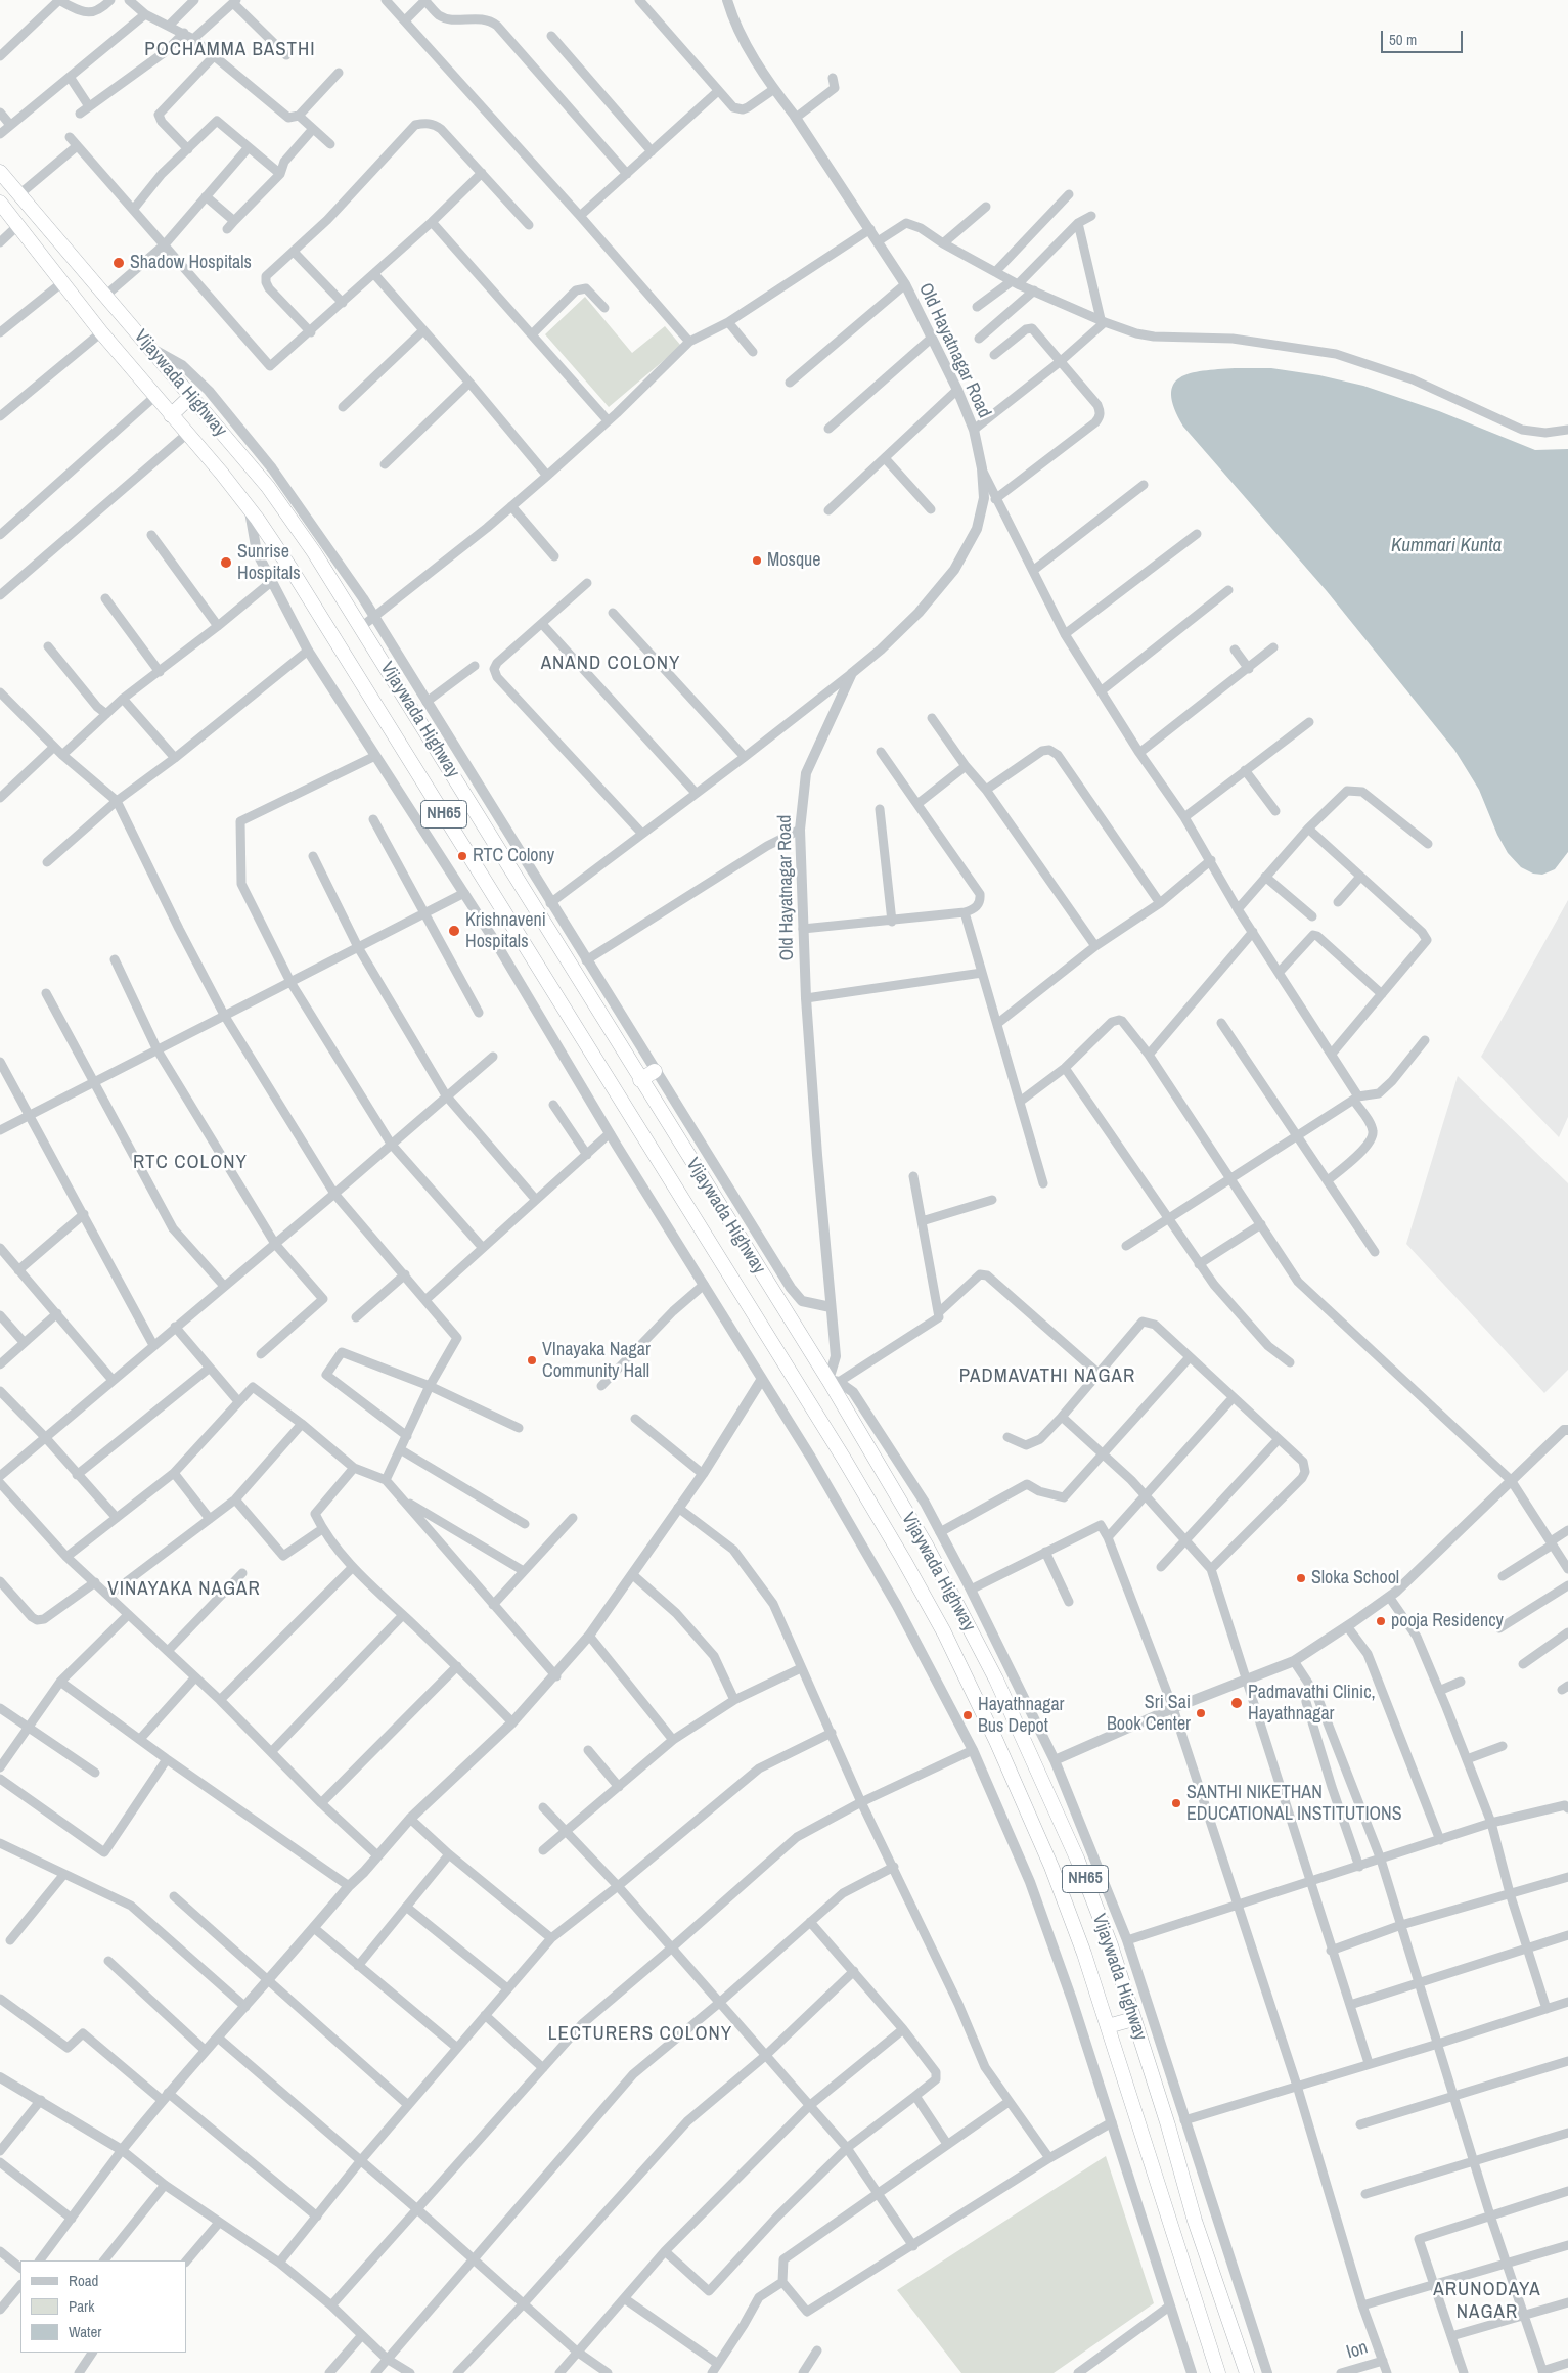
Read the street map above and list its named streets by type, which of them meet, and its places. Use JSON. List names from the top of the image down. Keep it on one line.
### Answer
{"streets":{"highway":["Vijaywada Highway","NH65"],"street":["Old Hayatnagar Road","Ion"]},"crossings":[["Old Hayatnagar Road","Vijaywada Highway"]],"districts":["POCHAMMA BASTHI","ANAND COLONY","RTC COLONY","PADMAVATHI NAGAR","VINAYAKA NAGAR","LECTURERS COLONY","ARUNODAYA NAGAR"],"water":["Kummari Kunta"],"places":["Shadow Hospitals","Mosque","Sunrise Hospitals","RTC Colony","Krishnaveni Hospitals","VInayaka Nagar Community Hall","Sloka School","pooja Residency","Padmavathi Clinic, Hayathnagar","Sri Sai Book Center","Hayathnagar Bus Depot","SANTHI NIKETHAN EDUCATIONAL INSTITUTIONS"],"legend":["Road","Park","Water"],"scale_bar":"50 m"}
